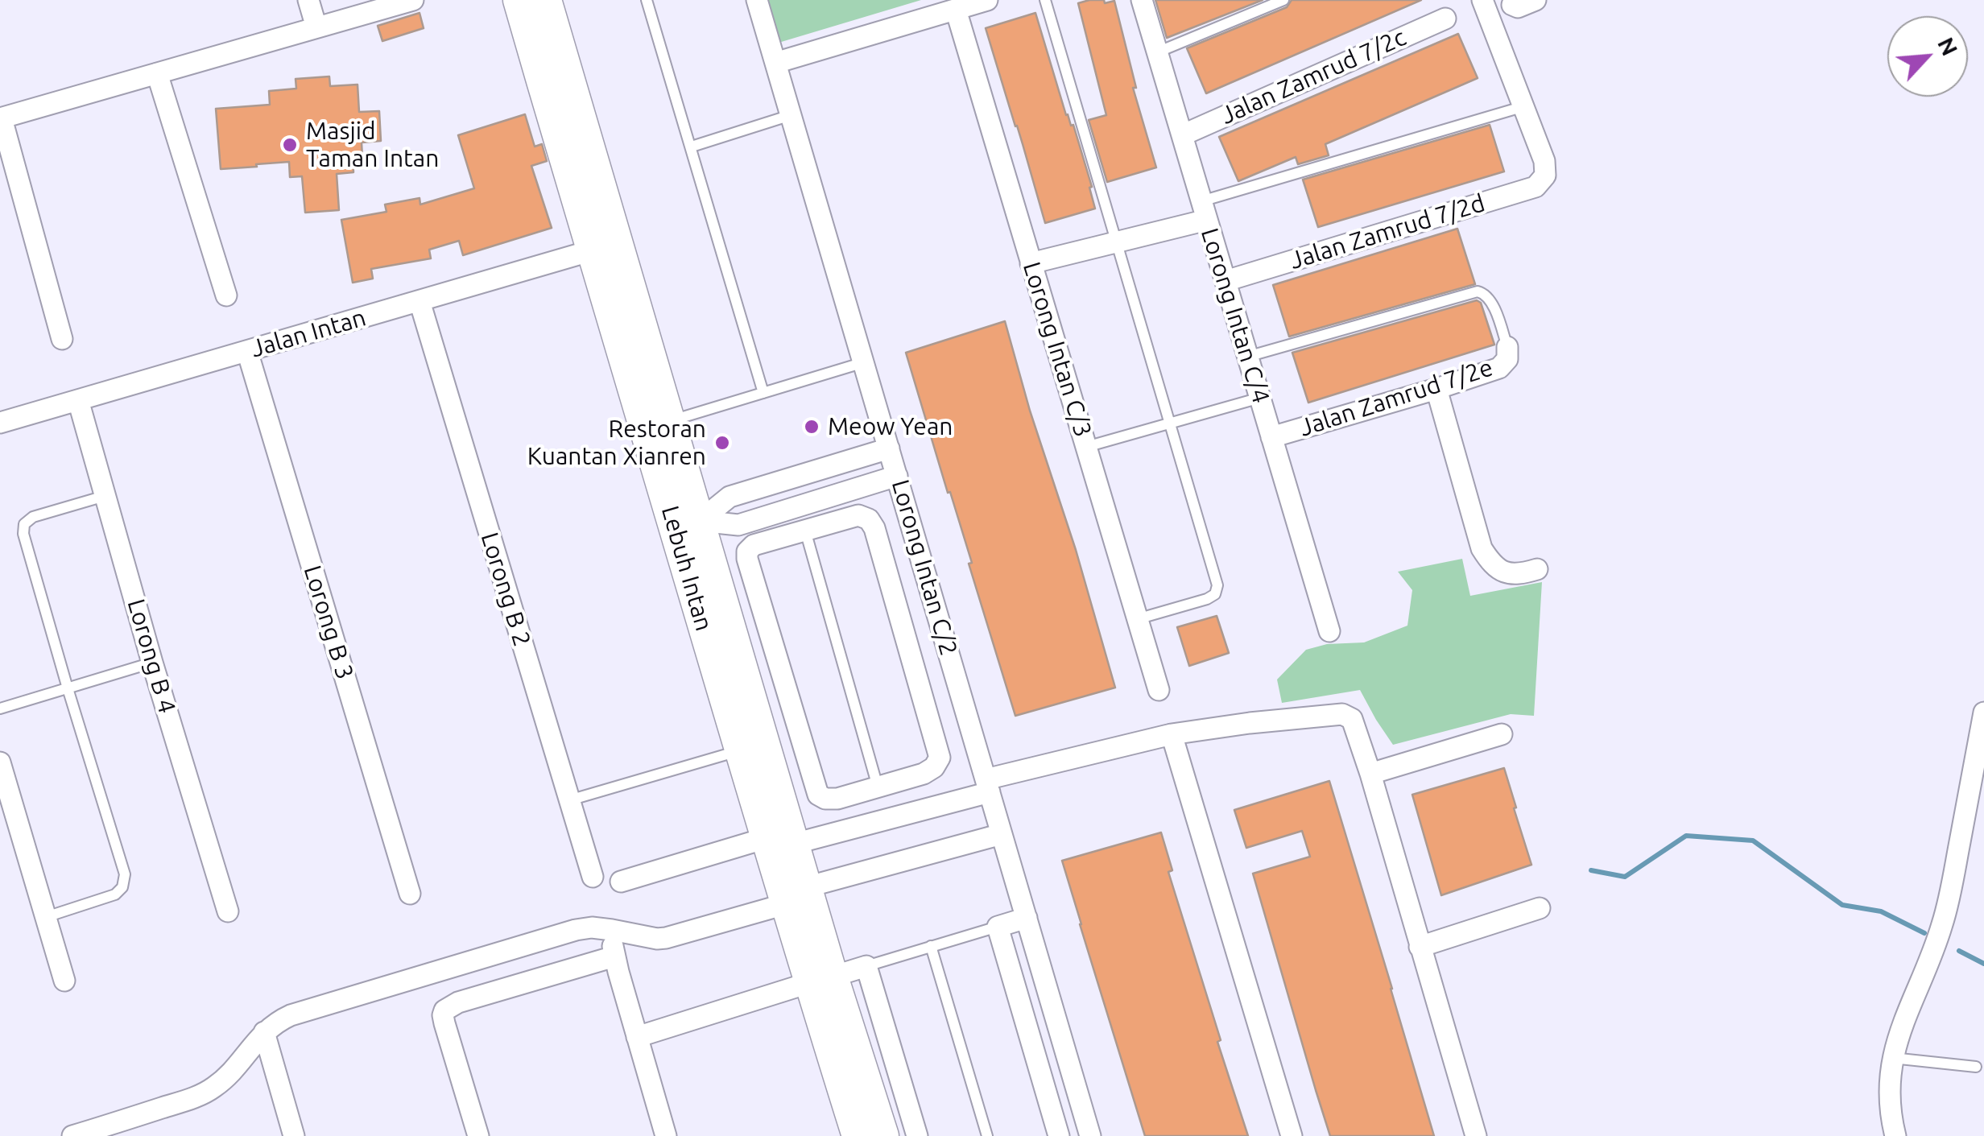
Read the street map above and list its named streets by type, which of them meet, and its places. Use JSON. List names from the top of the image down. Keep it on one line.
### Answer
{"streets":{"main road":["Lebuh Intan"],"street":["Jalan Zamrud 7/2c","Jalan Zamrud 7/2d","Lorong Intan C/4","Jalan Intan","Lorong Intan C/3","Jalan Zamrud 7/2e","Lorong Intan C/2","Lorong B 2","Lorong B 3","Lorong B 4"]},"crossings":[["Jalan Zamrud 7/2c","Lorong Intan C/4"],["Jalan Zamrud 7/2d","Lorong Intan C/4"],["Lorong Intan C/4","Jalan Zamrud 7/2e"],["Jalan Intan","Lebuh Intan"],["Jalan Intan","Lorong B 2"],["Jalan Intan","Lorong B 3"],["Jalan Intan","Lorong B 4"]],"places":["Masjid Taman Intan","Meow Yean","Restoran Kuantan Xianren"],"north":"top right"}
